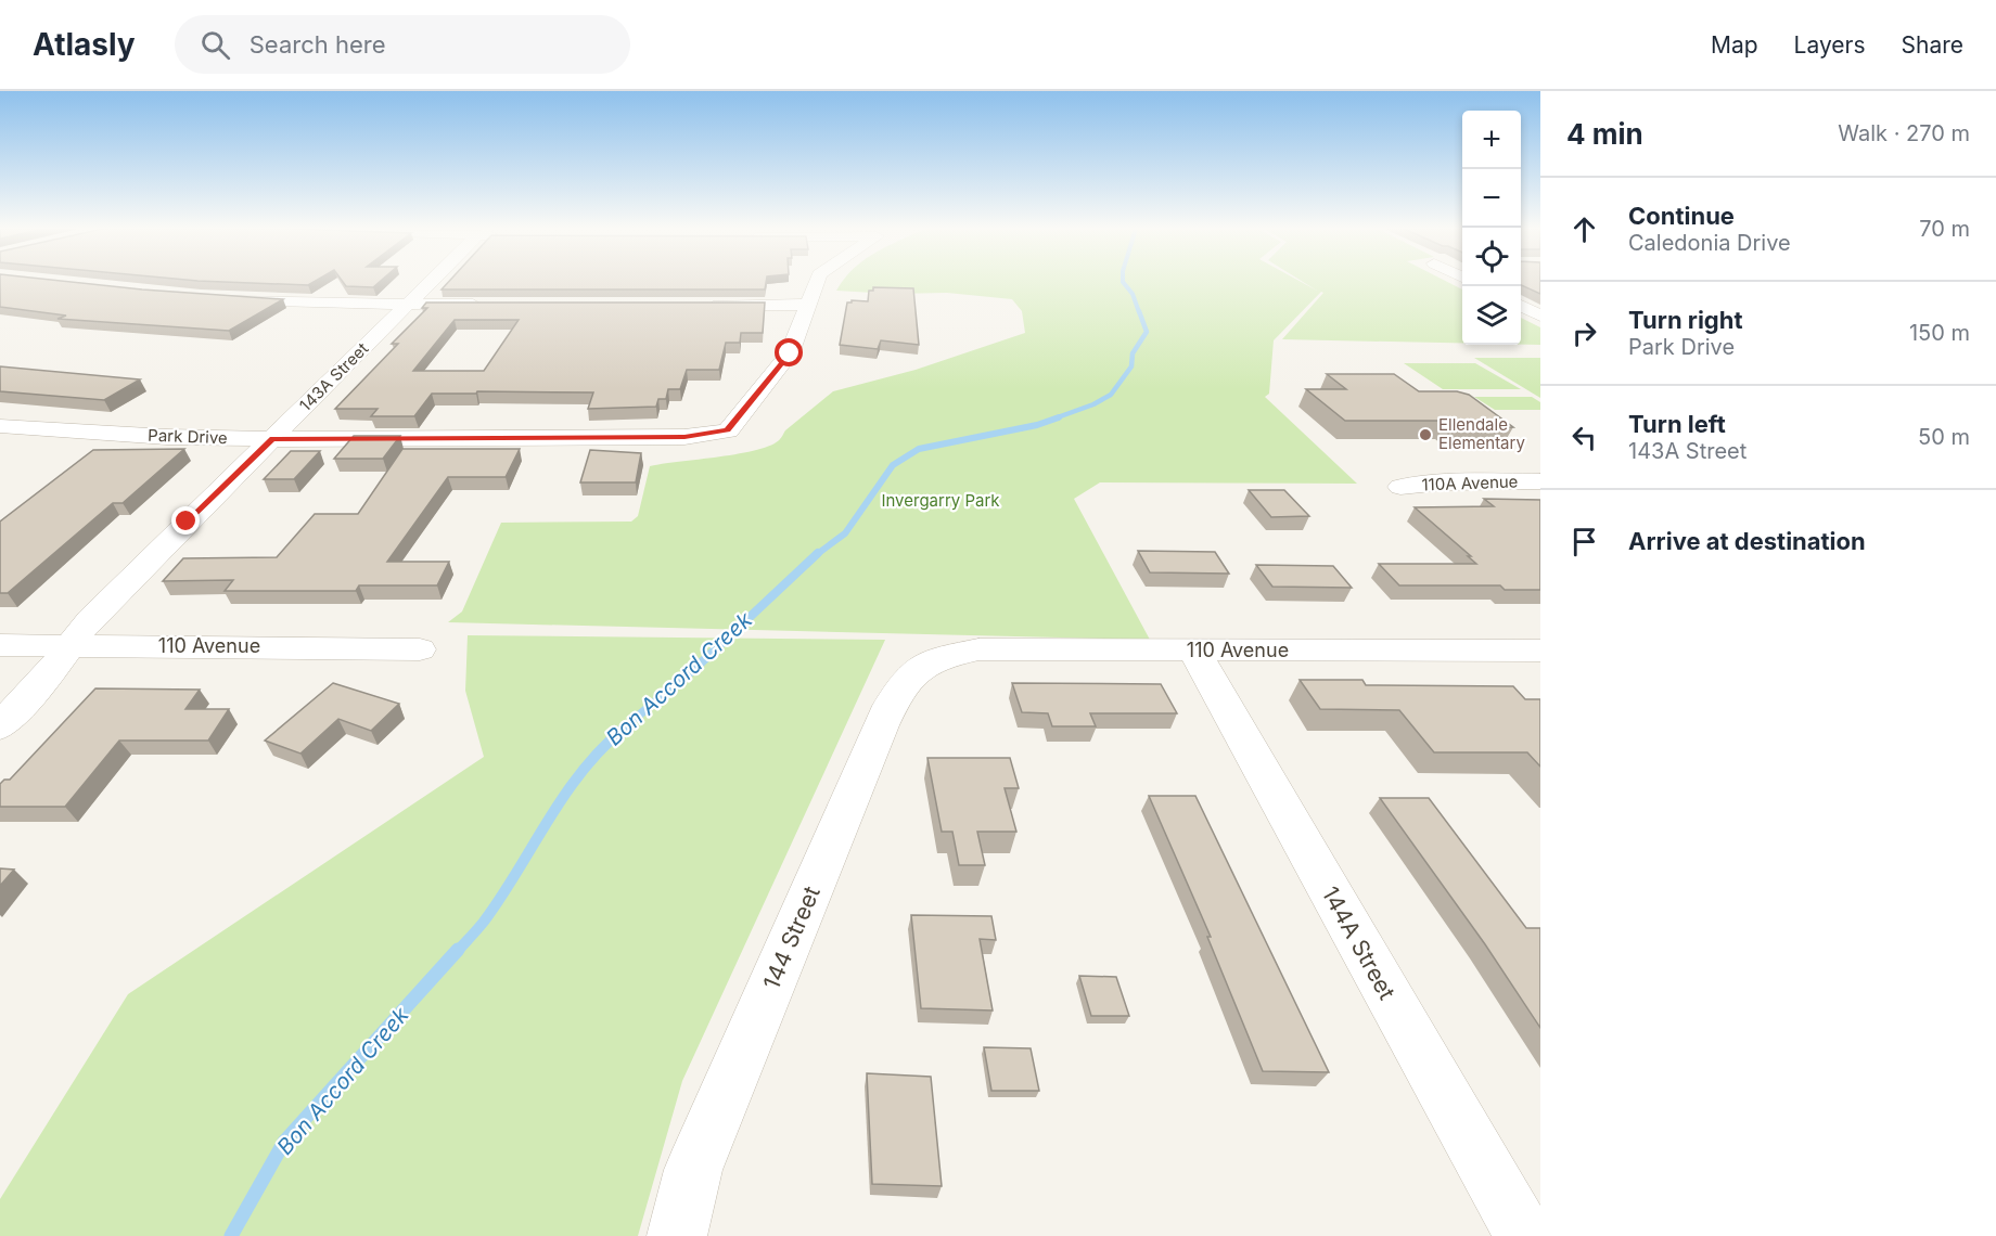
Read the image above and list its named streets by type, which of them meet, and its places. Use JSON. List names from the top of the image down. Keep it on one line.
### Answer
{"streets":{"street":["143A Street","Park Drive","110A Avenue","110 Avenue","144 Street","144A Street"]},"crossings":[["143A Street","Park Drive"],["143A Street","110 Avenue"],["110 Avenue","144 Street"],["110 Avenue","144A Street"]],"water":["Bon Accord Creek"],"parks":["Invergarry Park"],"places":["Ellendale Elementary"],"page":{"header":"Atlasly","search":"Search here","nav":["Map","Layers","Share"],"heading":["4 min","Walk · 270 m"],"map_buttons":["+","−"],"list":[["Continue","Caledonia Drive","70 m"],["Turn right","Park Drive","150 m"],["Turn left","143A Street","50 m"],"Arrive at destination"]}}
